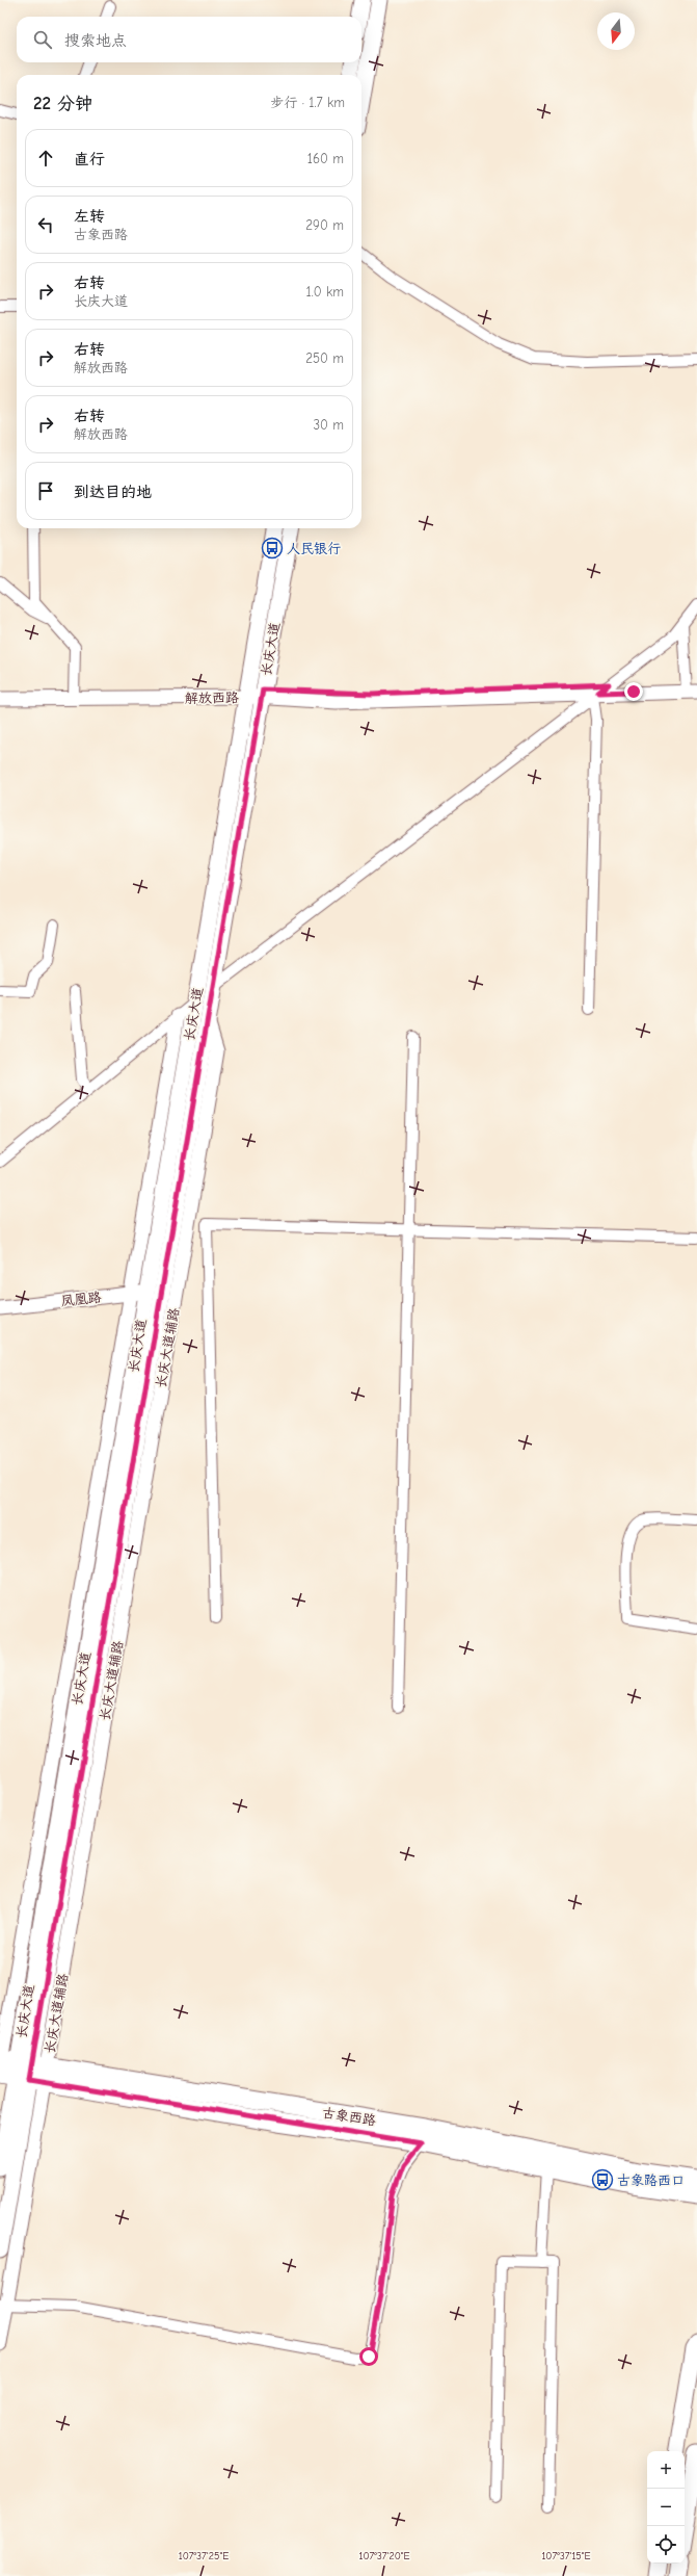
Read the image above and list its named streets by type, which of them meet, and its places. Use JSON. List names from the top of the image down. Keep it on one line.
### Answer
{"streets":{"main road":["长庆大道","古象西路"],"street":["解放西路","凤凰路","长庆大道辅路"]},"crossings":[["长庆大道","解放西路"],["长庆大道","凤凰路"],["长庆大道","长庆大道辅路"],["长庆大道","古象西路"],["长庆大道辅路","古象西路"]],"places":{"bus stop":["人民银行","古象路西口"]},"north":"bottom","page":{"search":"搜索地点","heading":["22 分钟","步行 · 1.7 km"],"list":[["直行","160 m"],["左转","古象西路","290 m"],["右转","长庆大道","1.0 km"],["右转","解放西路","250 m"],["右转","解放西路","30 m"],"到达目的地"],"map_buttons":["+","−"]},"coordinates":["107°37'25\"E","107°37'20\"E","107°37'15\"E"]}
